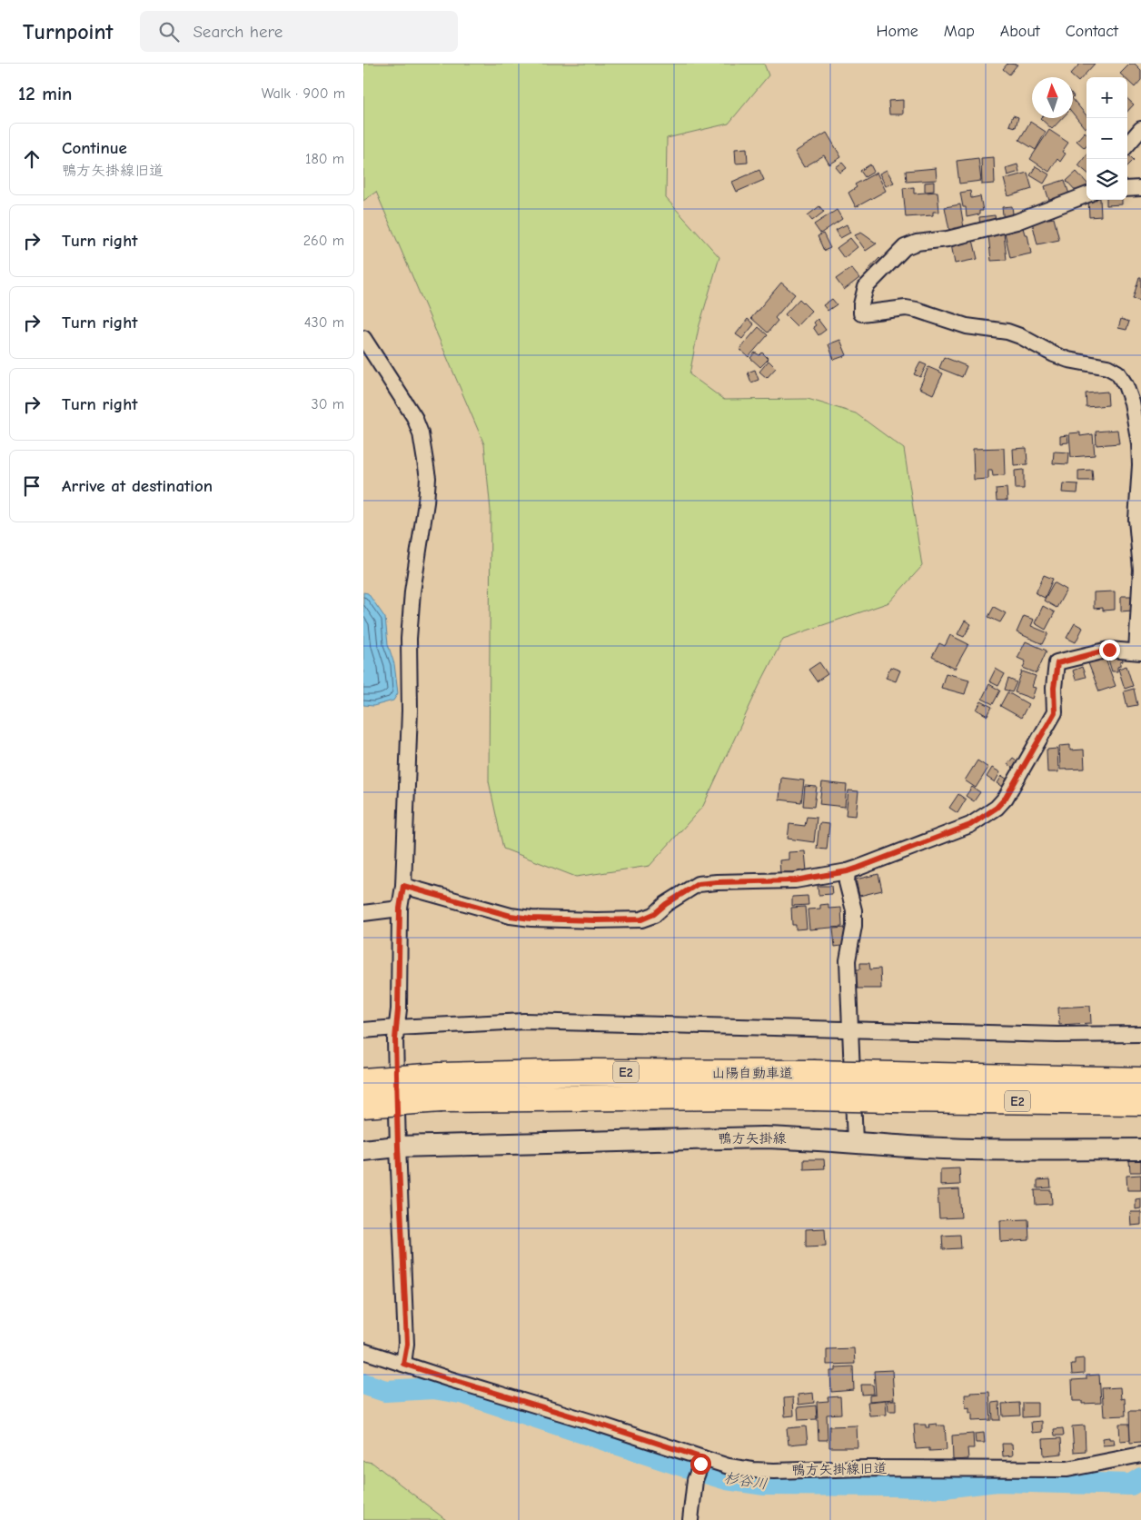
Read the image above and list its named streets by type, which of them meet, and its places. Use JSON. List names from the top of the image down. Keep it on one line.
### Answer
{"streets":{"highway":["E2","山陽自動車道"],"main road":["鴨方矢掛線"],"street":["鴨方矢掛線旧道"]},"water":["杉谷川"],"north":"top","page":{"header":"Turnpoint","search":"Search here","nav":["Home","Map","About","Contact"],"heading":["12 min","Walk · 900 m"],"map_buttons":["+","−"],"list":[["Continue","鴨方矢掛線旧道","180 m"],["Turn right","260 m"],["Turn right","430 m"],["Turn right","30 m"],"Arrive at destination"]}}
